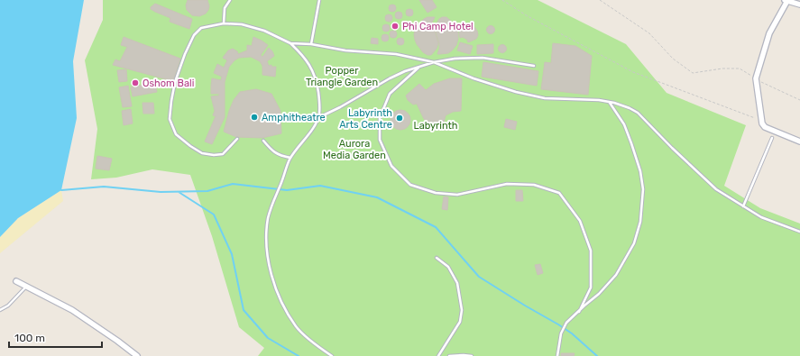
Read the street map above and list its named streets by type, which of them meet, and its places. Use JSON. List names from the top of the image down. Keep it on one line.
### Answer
{"parks":["Popper Triangle Garden","Labyrinth","Aurora Media Garden"],"places":["Phi Camp Hotel","Oshom Bali","Amphitheatre","Labyrinth Arts Centre"],"scale_bar":"100 m"}
